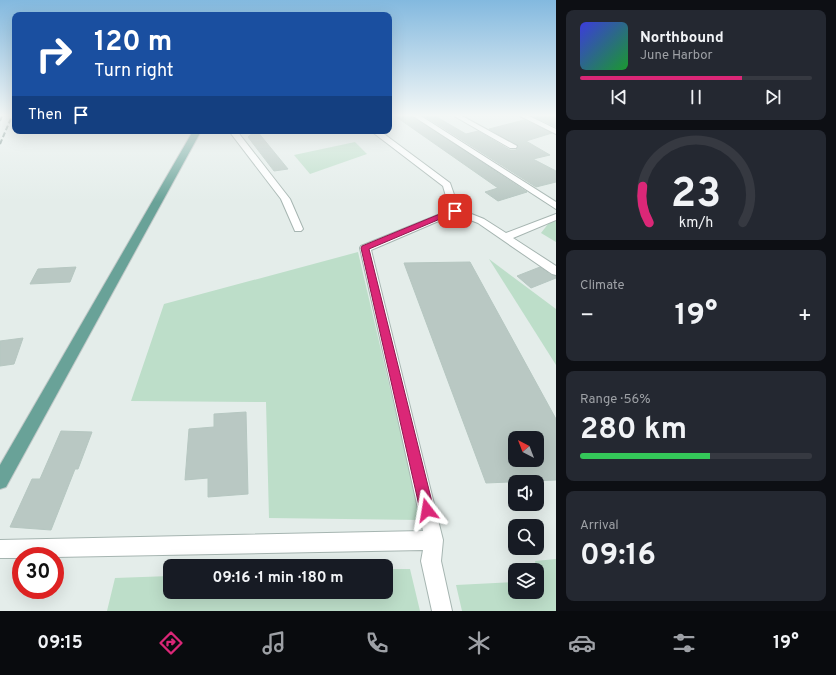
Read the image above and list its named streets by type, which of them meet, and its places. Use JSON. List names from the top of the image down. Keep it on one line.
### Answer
{"north":"top left","page":{"turn":["120 m","Turn right"],"song":["Northbound","June Harbor"],"then":"Then","tile":["Climate",["Range · 56%","280 km"],["Arrival","09:16"]],"heat":["−","19°","+"],"limit":"30","trip":"09:16 · 1 min · 180 m","tabs":["09:15","19°"],"gauge":["23","km/h"]}}
